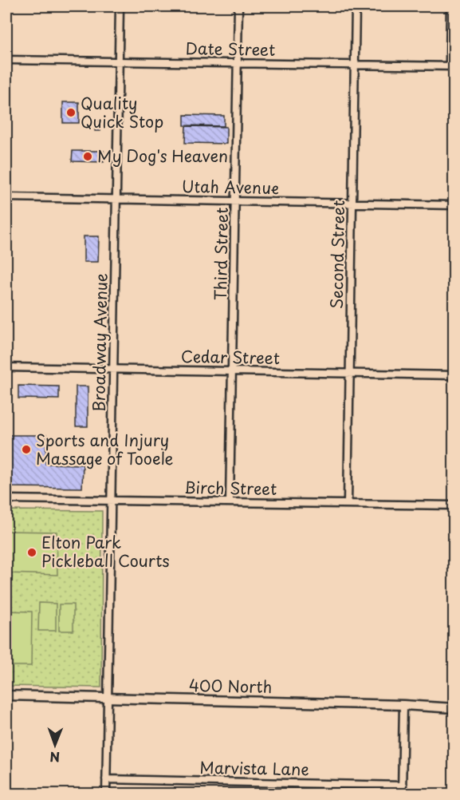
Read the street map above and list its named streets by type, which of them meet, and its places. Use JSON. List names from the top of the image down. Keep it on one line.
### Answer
{"streets":{"street":["Date Street","Utah Avenue","Third Street","Second Street","Broadway Avenue","Cedar Street","Birch Street","400 North","Marvista Lane"]},"crossings":[["Date Street","Third Street"],["Date Street","Second Street"],["Date Street","Broadway Avenue"],["Utah Avenue","Third Street"],["Utah Avenue","Second Street"],["Utah Avenue","Broadway Avenue"],["Third Street","Cedar Street"],["Third Street","Birch Street"],["Second Street","Cedar Street"],["Second Street","Birch Street"],["Broadway Avenue","Cedar Street"],["Broadway Avenue","Birch Street"],["Broadway Avenue","400 North"],["Broadway Avenue","Marvista Lane"]],"places":["Quality Quick Stop","My Dog's Heaven","Sports and Injury Massage of Tooele","Elton Park Pickleball Courts"],"north":"bottom"}
